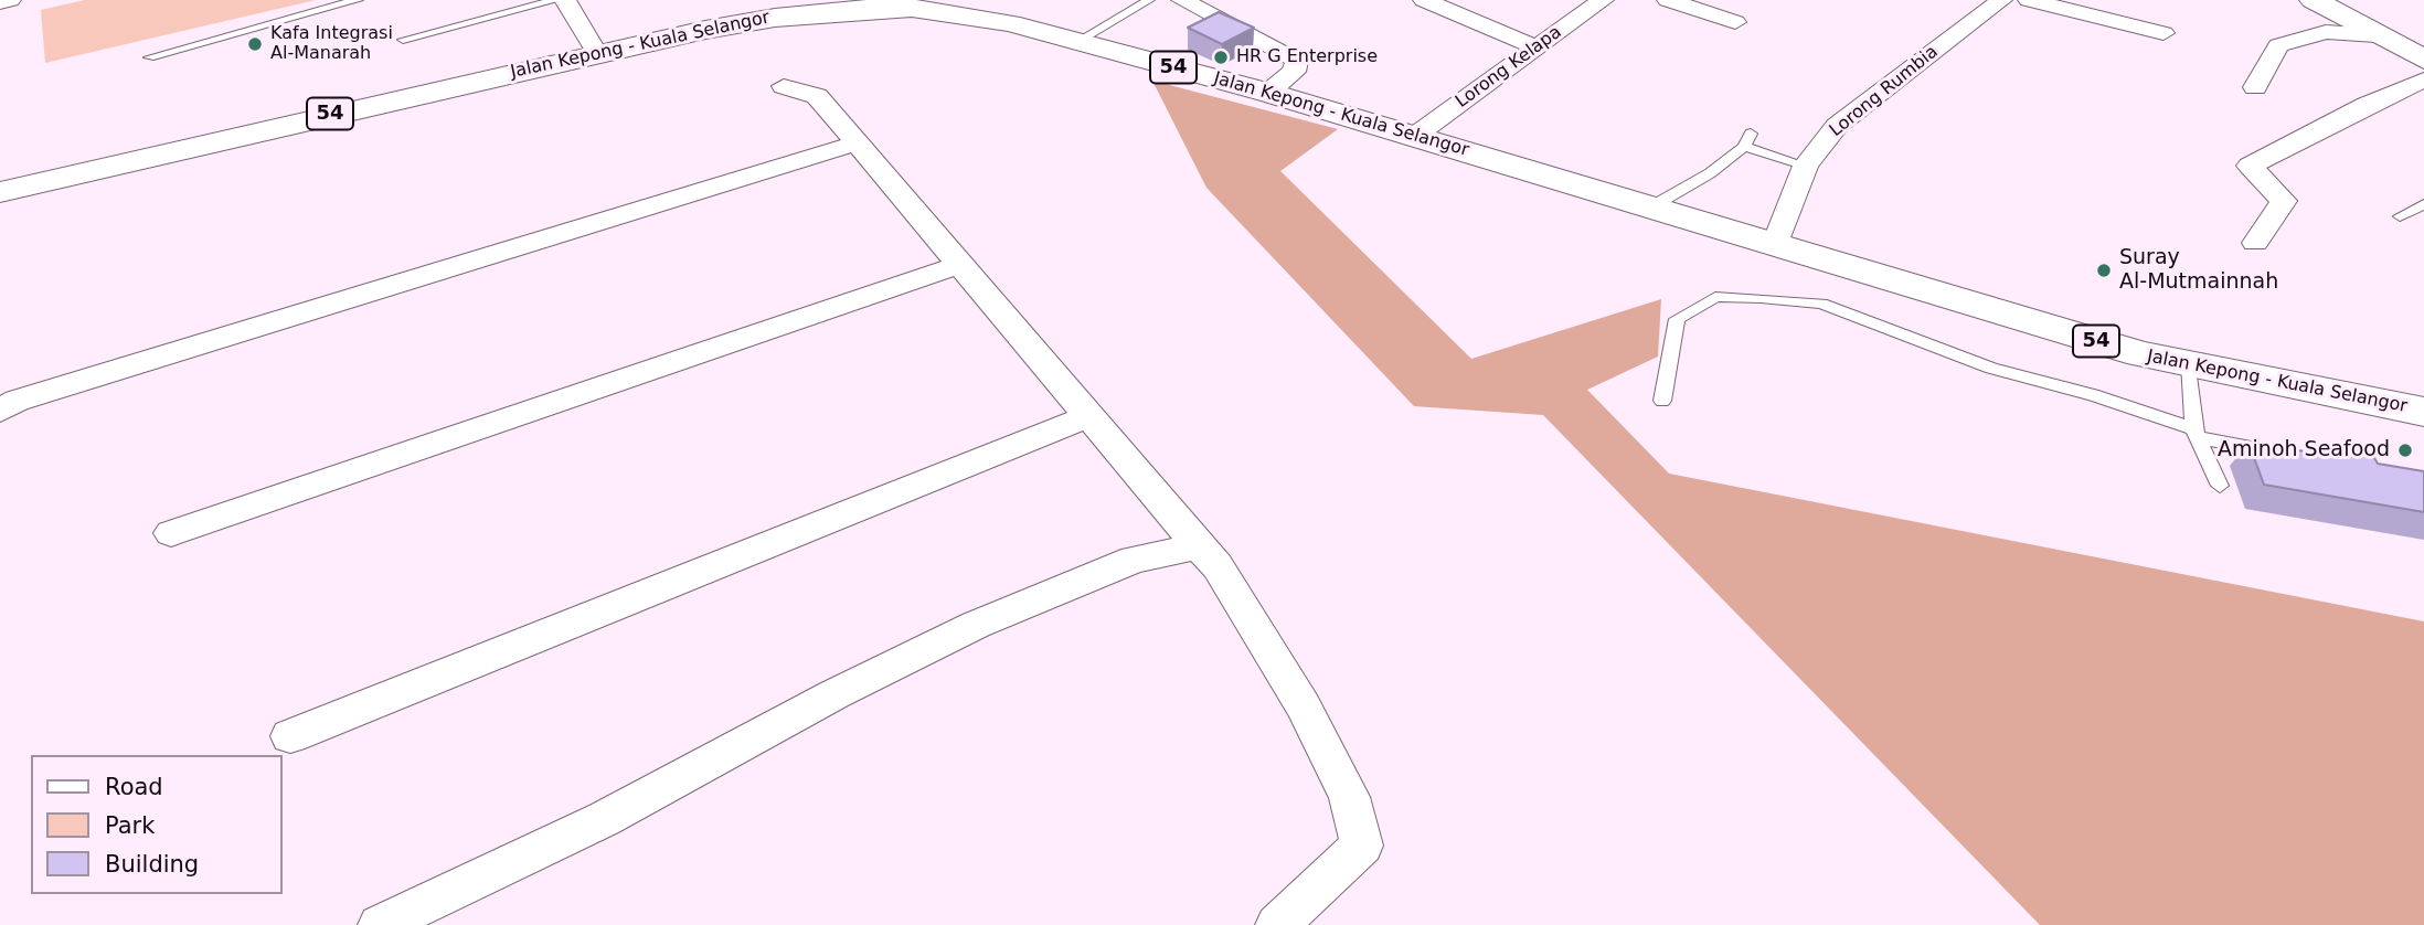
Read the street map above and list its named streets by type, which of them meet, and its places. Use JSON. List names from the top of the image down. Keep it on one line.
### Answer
{"streets":{"main road":["Jalan Kepong - Kuala Selangor","54"],"street":["Lorong Kelapa","Lorong Rumbia"]},"crossings":[["Jalan Kepong - Kuala Selangor","Lorong Kelapa"],["Jalan Kepong - Kuala Selangor","Lorong Rumbia"]],"places":["Kafa Integrasi Al-Manarah","HR G Enterprise","Suray Al-Mutmainnah","Aminoh Seafood"],"legend":["Road","Park","Building"]}
